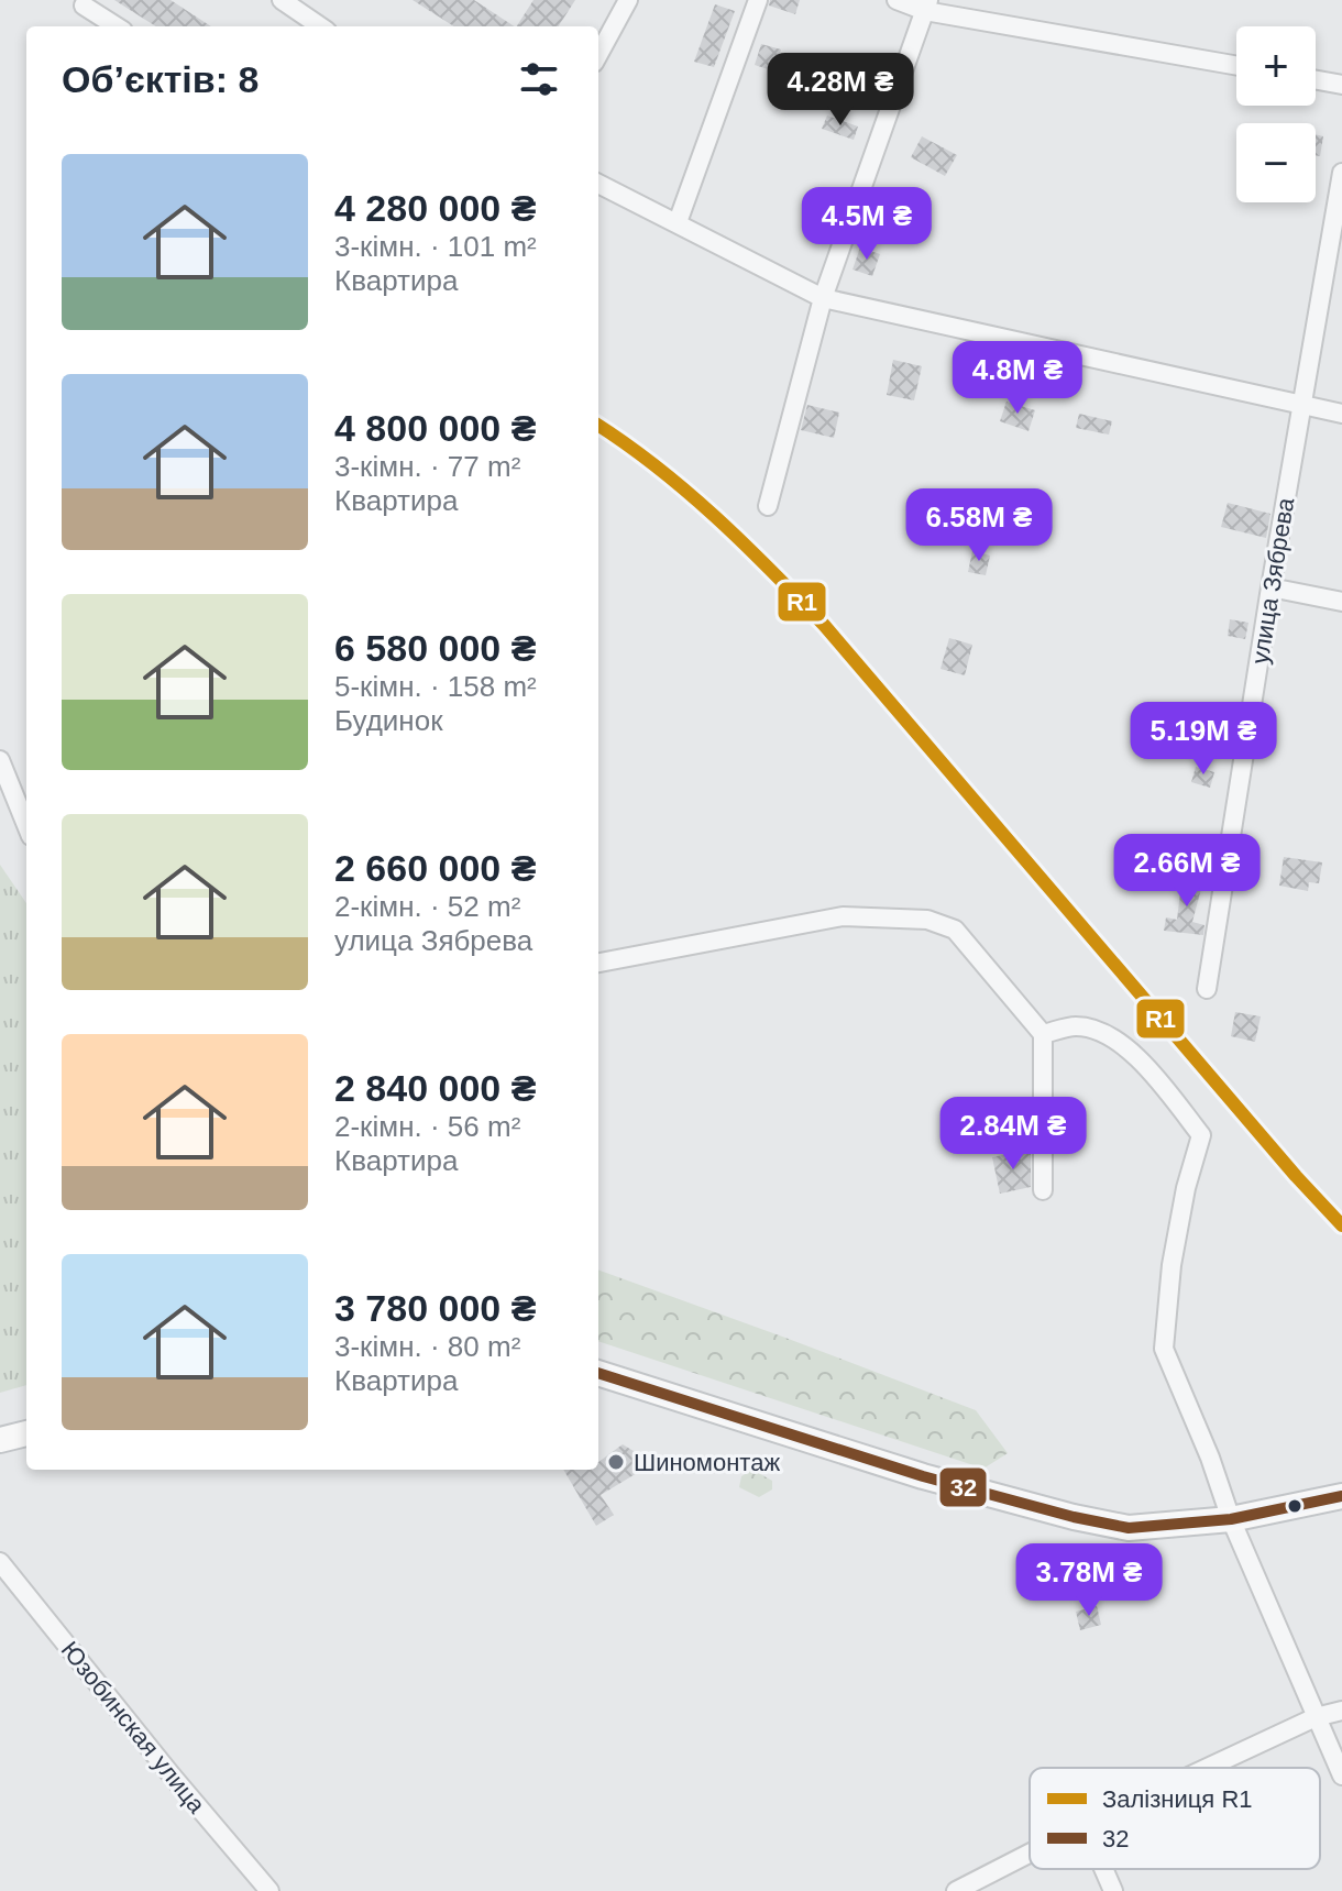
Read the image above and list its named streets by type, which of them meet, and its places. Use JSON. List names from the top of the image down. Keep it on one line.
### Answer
{"streets":{"street":["улица Зябрева","Юзобинская улица"]},"places":["Шиномонтаж"],"lines":["rail line R1","transit line 32"],"legend":["Залізниця R1","32"],"page":{"map_buttons":["+","−"],"heading":"Об’єктів: 8","price":["4.28M ₴","4.5M ₴","4.8M ₴","6.58M ₴","5.19M ₴","2.66M ₴","2.84M ₴","3.78M ₴"],"list":[{"name":"4 280 000 ₴","note":"3-кімн. · 101 m² · Квартира"},{"name":"4 800 000 ₴","note":"3-кімн. · 77 m² · Квартира"},{"name":"6 580 000 ₴","note":"5-кімн. · 158 m² · Будинок"},{"name":"2 660 000 ₴","note":"2-кімн. · 52 m² · улица Зябрева"},{"name":"2 840 000 ₴","note":"2-кімн. · 56 m² · Квартира"},{"name":"3 780 000 ₴","note":"3-кімн. · 80 m² · Квартира"}]}}
